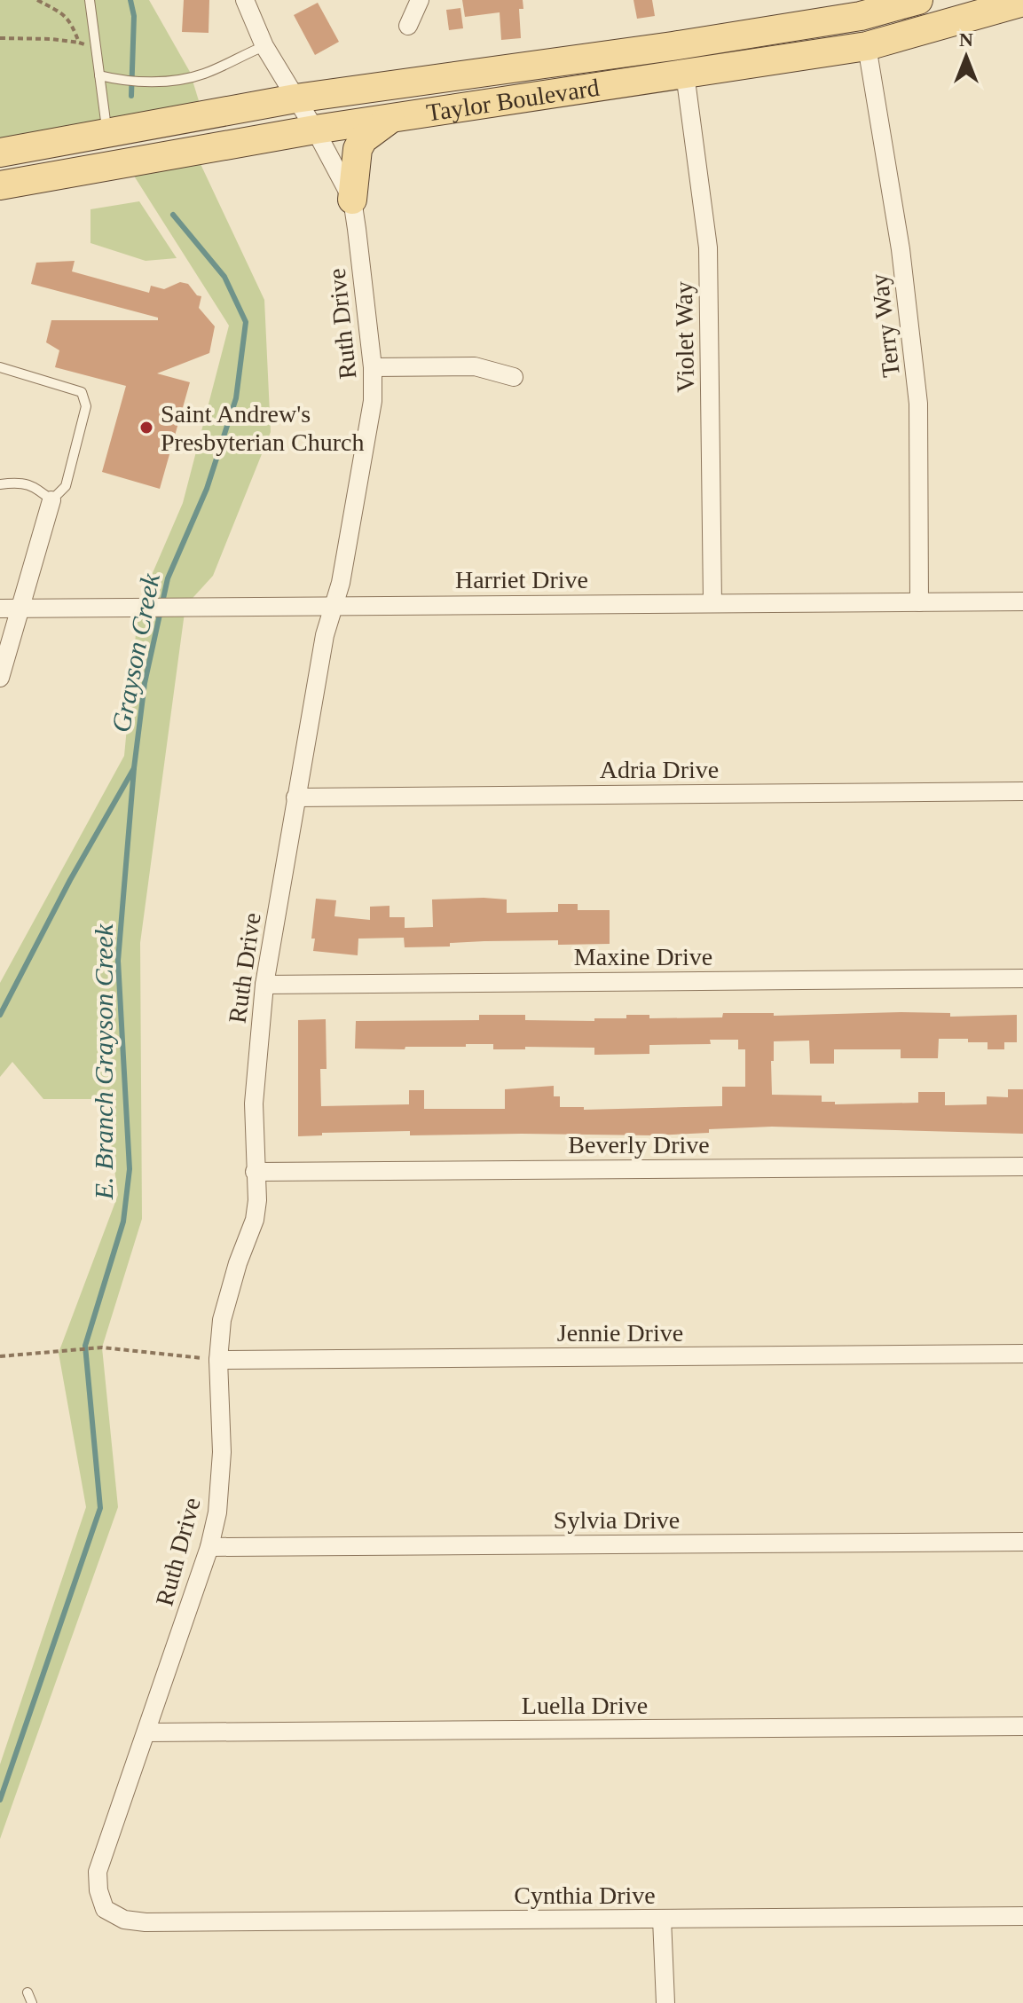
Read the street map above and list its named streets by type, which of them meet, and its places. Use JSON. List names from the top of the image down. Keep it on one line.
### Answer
{"streets":{"main road":["Taylor Boulevard"],"street":["Ruth Drive","Terry Way","Violet Way","Harriet Drive","Adria Drive","Maxine Drive","Beverly Drive","Jennie Drive","Sylvia Drive","Luella Drive","Cynthia Drive"]},"crossings":[["Taylor Boulevard","Ruth Drive"],["Taylor Boulevard","Terry Way"],["Taylor Boulevard","Violet Way"],["Ruth Drive","Harriet Drive"],["Ruth Drive","Adria Drive"],["Ruth Drive","Maxine Drive"],["Ruth Drive","Beverly Drive"],["Ruth Drive","Jennie Drive"],["Ruth Drive","Sylvia Drive"],["Ruth Drive","Luella Drive"],["Ruth Drive","Cynthia Drive"],["Terry Way","Harriet Drive"],["Violet Way","Harriet Drive"]],"water":["Grayson Creek","E. Branch Grayson Creek"],"places":["Saint Andrew's Presbyterian Church"],"north":"top"}
